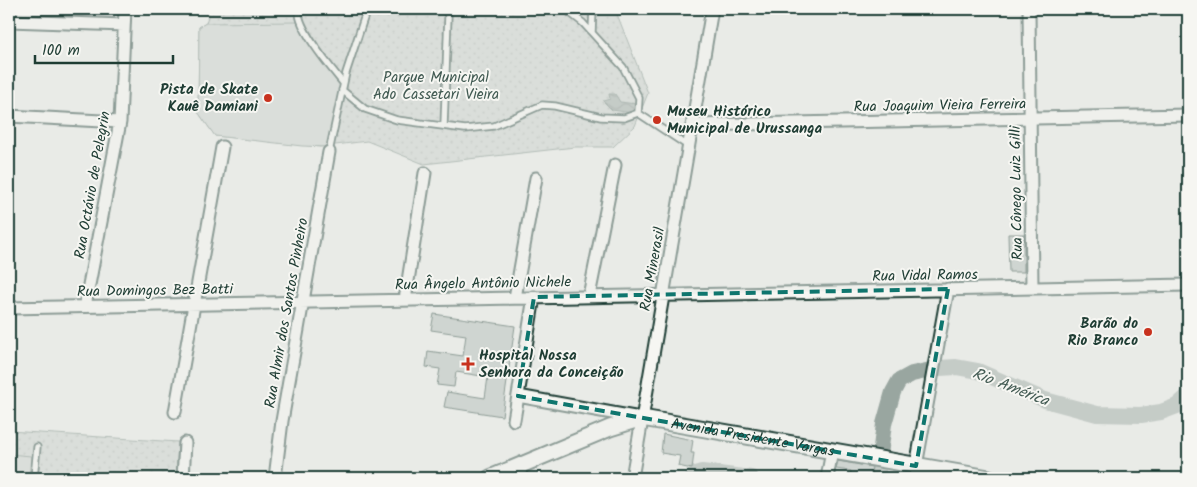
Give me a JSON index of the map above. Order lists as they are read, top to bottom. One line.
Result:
{"streets":{"street":["Rua Joaquim Vieira Ferreira","Rua Octávio de Pelegrin","Rua Cônego Luiz Gilli","Rua Minerasil","Rua Vidal Ramos","Rua Ângelo Antônio Nichele","Rua Domingos Bez Batti","Rua Almir dos Santos Pinheiro","Avenida Presidente Vargas"]},"crossings":[["Rua Joaquim Vieira Ferreira","Rua Cônego Luiz Gilli"],["Rua Joaquim Vieira Ferreira","Rua Minerasil"],["Rua Octávio de Pelegrin","Rua Domingos Bez Batti"],["Rua Cônego Luiz Gilli","Rua Vidal Ramos"],["Rua Minerasil","Rua Vidal Ramos"],["Rua Minerasil","Rua Ângelo Antônio Nichele"],["Rua Minerasil","Avenida Presidente Vargas"],["Rua Vidal Ramos","Rua Ângelo Antônio Nichele"],["Rua Ângelo Antônio Nichele","Rua Domingos Bez Batti"],["Rua Ângelo Antônio Nichele","Rua Almir dos Santos Pinheiro"],["Rua Domingos Bez Batti","Rua Almir dos Santos Pinheiro"]],"water":["Rio América"],"parks":["Parque Municipal Ado Cassetari Vieira"],"places":{"other":["Pista de Skate Kauê Damiani","Museu Histórico Municipal de Urussanga","Barão do Rio Branco"],"health":["Hospital Nossa Senhora da Conceição"]},"scale_bar":"100 m"}
